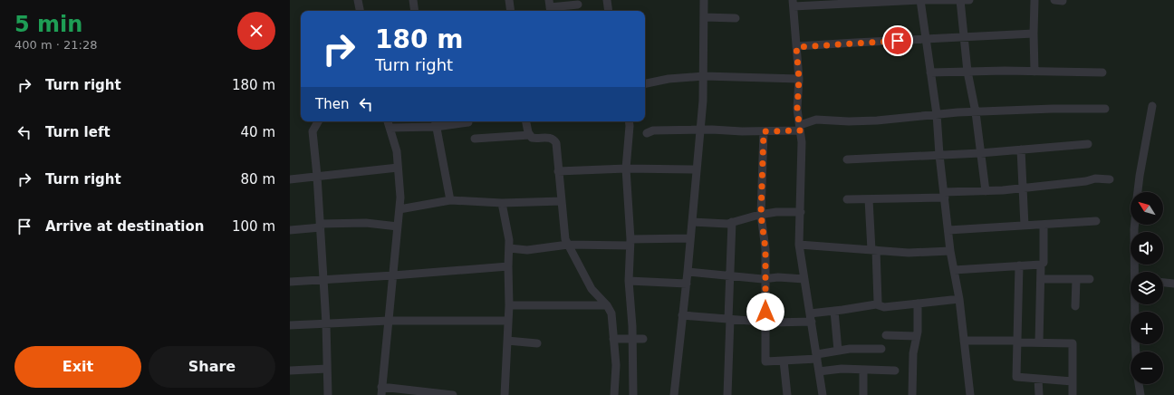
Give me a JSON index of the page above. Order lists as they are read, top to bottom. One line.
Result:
{"north":"top left","page":{"heading":["5 min","400 m · 21:28"],"turn":["180 m","Turn right"],"list":[{"name":"Turn right","value":"180 m"},{"name":"Turn left","value":"40 m"},{"name":"Turn right","value":"80 m"},{"name":"Arrive at destination","value":"100 m"}],"then":"Then","map_buttons":["+","−"],"buttons":["Exit","Share"]}}
